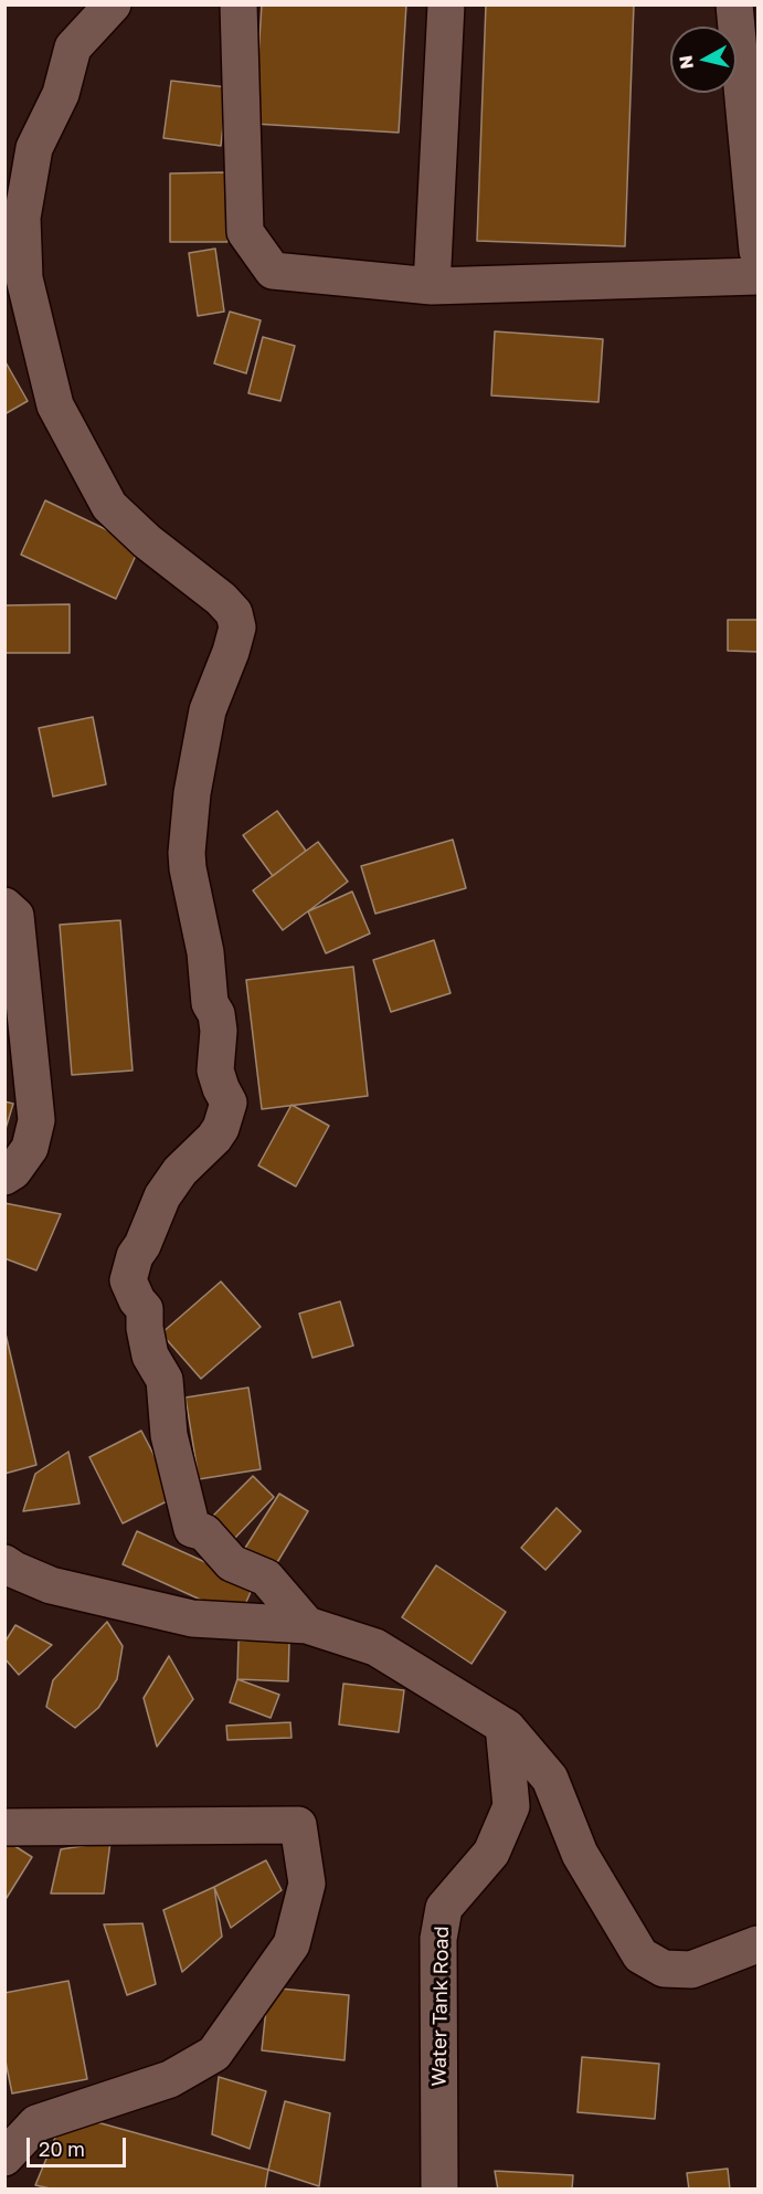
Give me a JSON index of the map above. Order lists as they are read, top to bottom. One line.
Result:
{"streets":{"street":["Water Tank Road"]},"scale_bar":"20 m","north":"left"}
